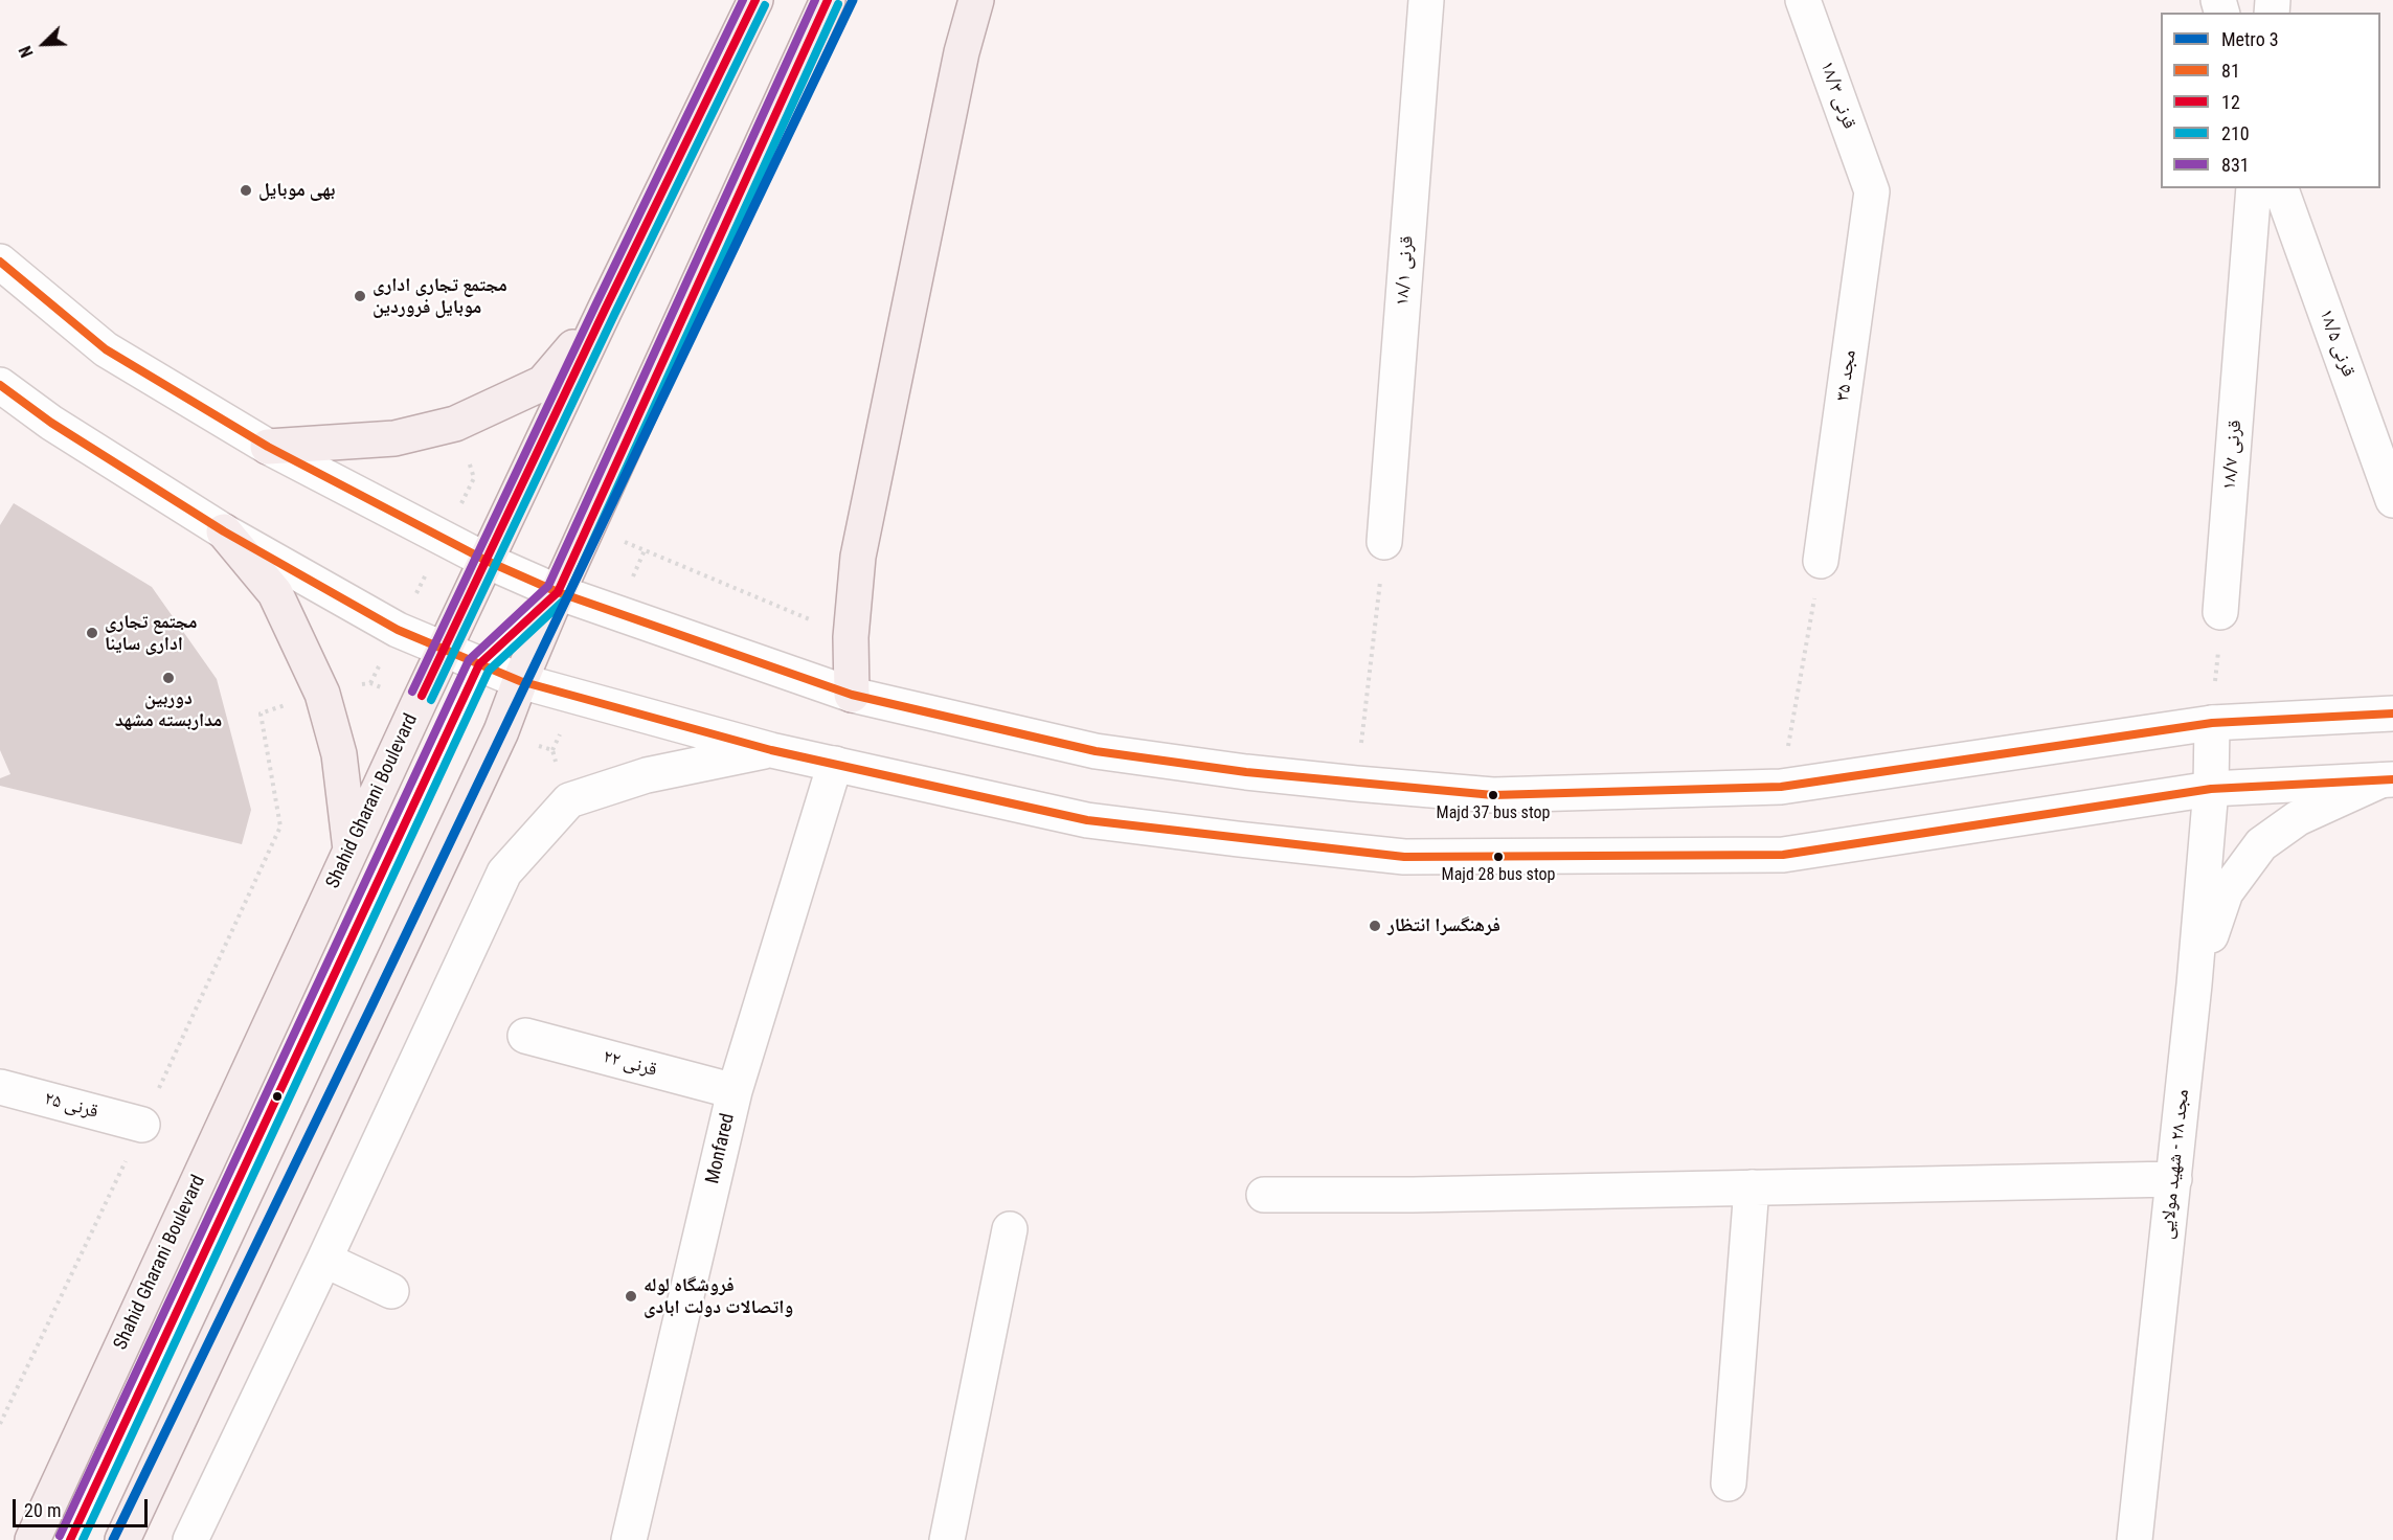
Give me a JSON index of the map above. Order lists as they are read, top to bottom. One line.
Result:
{"streets":{"main road":["قرنی ۱۸/۳","قرنی ۱۸/۱","قرنی ۱۸/۵","مجد ۳۵","قرنی ۱۸/۷","Shahid Gharani Boulevard","قرنی ۲۲","قرنی ۲۵","Monfared","مجد ۲۸ - شهید مولایی"]},"crossings":[["قرنی ۱۸/۳","مجد ۳۵"],["قرنی ۲۲","Monfared"]],"places":["بهی موبایل","مجتمع تجاری اداری موبایل فروردین","مجتمع تجاری اداری ساینا","دوربین مداربسته مشهد","Majd 37 bus stop","Majd 28 bus stop","فرهنگسرا انتظار","فروشگاه لوله واتصالات دولت ابادی"],"lines":["metro line 3","transit line 12","transit line 831","transit line 210","transit line 81"],"legend":["Metro 3","81","12","210","831"],"scale_bar":"20 m","north":"bottom left"}
